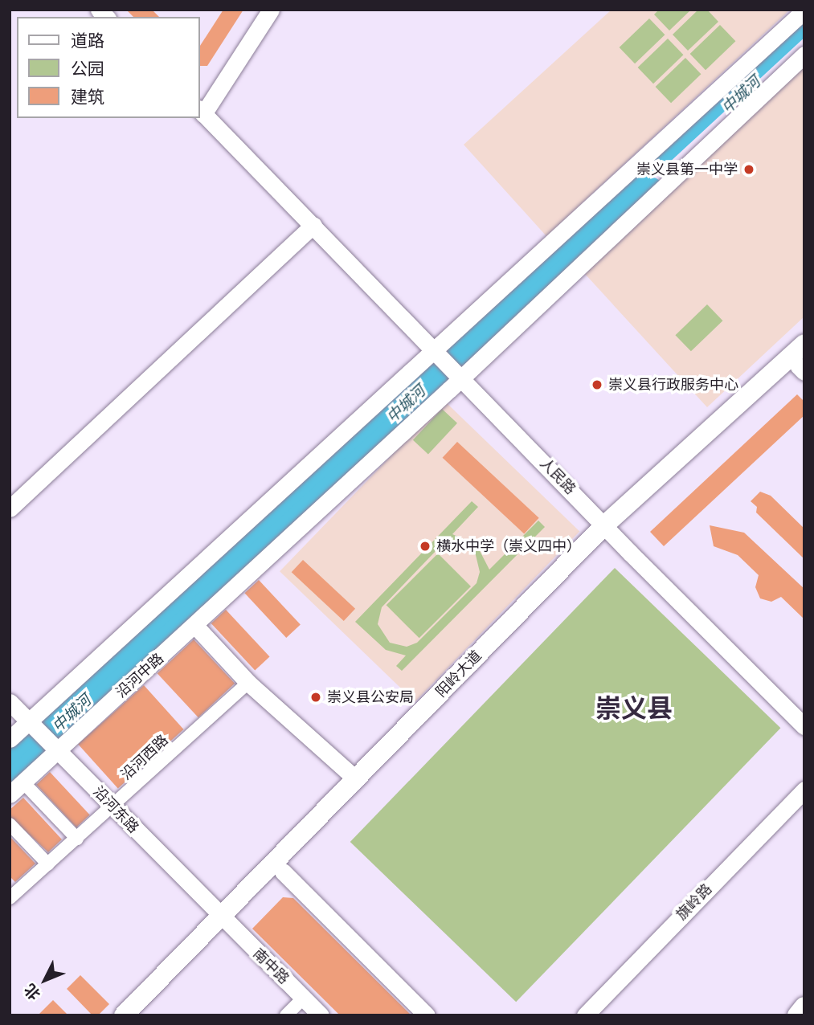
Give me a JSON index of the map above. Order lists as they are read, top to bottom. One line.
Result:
{"streets":{"main road":["阳岭大道"],"street":["人民路","沿河中路","沿河西路","沿河东路","旗岭路","南中路"]},"crossings":[["人民路","阳岭大道"],["人民路","沿河中路"],["阳岭大道","沿河东路"],["阳岭大道","南中路"],["沿河中路","沿河东路"],["沿河西路","沿河东路"],["沿河东路","南中路"]],"districts":["崇义县"],"water":["中城河"],"places":["崇义县第一中学","崇义县行政服务中心","横水中学（崇义四中）","崇义县公安局"],"legend":["道路","公园","建筑"],"north":"bottom left"}
